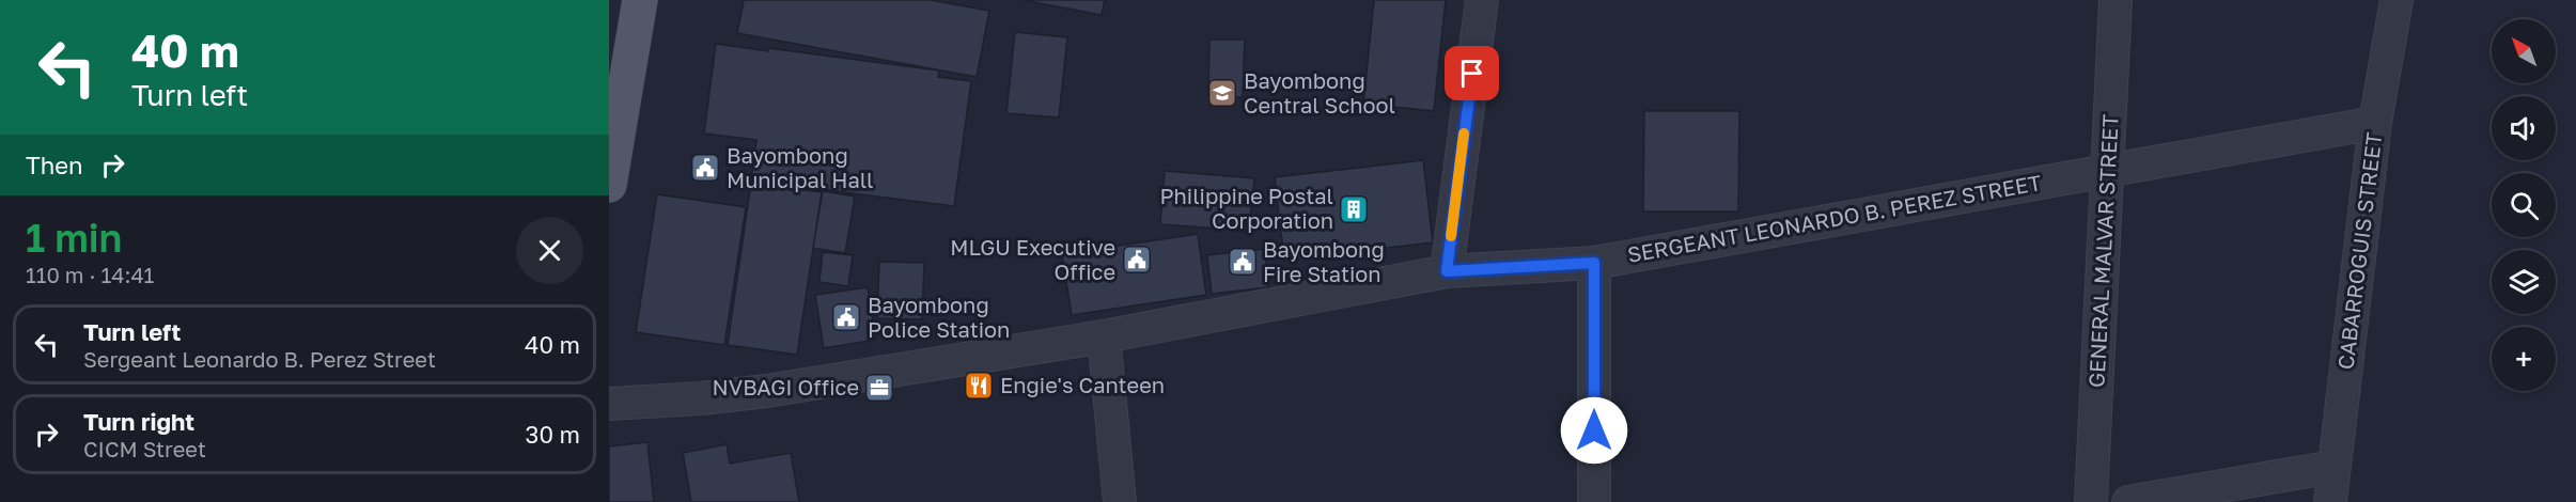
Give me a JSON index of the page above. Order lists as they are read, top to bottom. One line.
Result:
{"streets":{"street":["SERGEANT LEONARDO B. PEREZ STREET","GENERAL MALVAR STREET","CABARROGUIS STREET"]},"crossings":[["SERGEANT LEONARDO B. PEREZ STREET","GENERAL MALVAR STREET"],["SERGEANT LEONARDO B. PEREZ STREET","CABARROGUIS STREET"]],"places":{"school or university":["Bayombong Central School"],"public building":["Bayombong Municipal Hall","MLGU Executive Office","Bayombong Fire Station","Bayombong Police Station"],"building":["Philippine Postal Corporation"],"restaurant":["Engie's Canteen"],"office":["NVBAGI Office"]},"north":"top left","page":{"turn":["40 m","Turn left"],"map_buttons":"+","then":"Then","heading":["1 min","110 m · 14:41"],"list":[{"name":"Turn left","note":"Sergeant Leonardo B. Perez Street","value":"40 m"},{"name":"Turn right","note":"CICM Street","value":"30 m"}]}}
